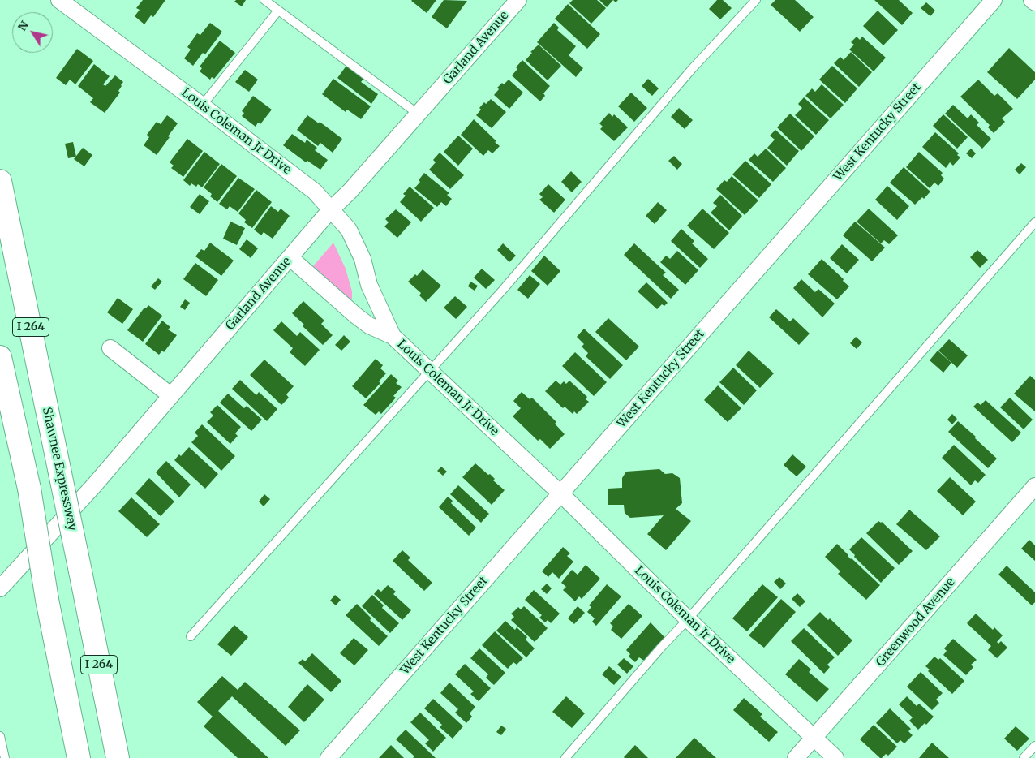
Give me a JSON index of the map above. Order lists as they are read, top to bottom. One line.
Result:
{"streets":{"highway":["I 264","Shawnee Expressway"],"street":["Garland Avenue","Louis Coleman Jr Drive","West Kentucky Street","Greenwood Avenue"]},"crossings":[["Garland Avenue","Louis Coleman Jr Drive"],["Louis Coleman Jr Drive","West Kentucky Street"],["Louis Coleman Jr Drive","Greenwood Avenue"]],"north":"top left"}
